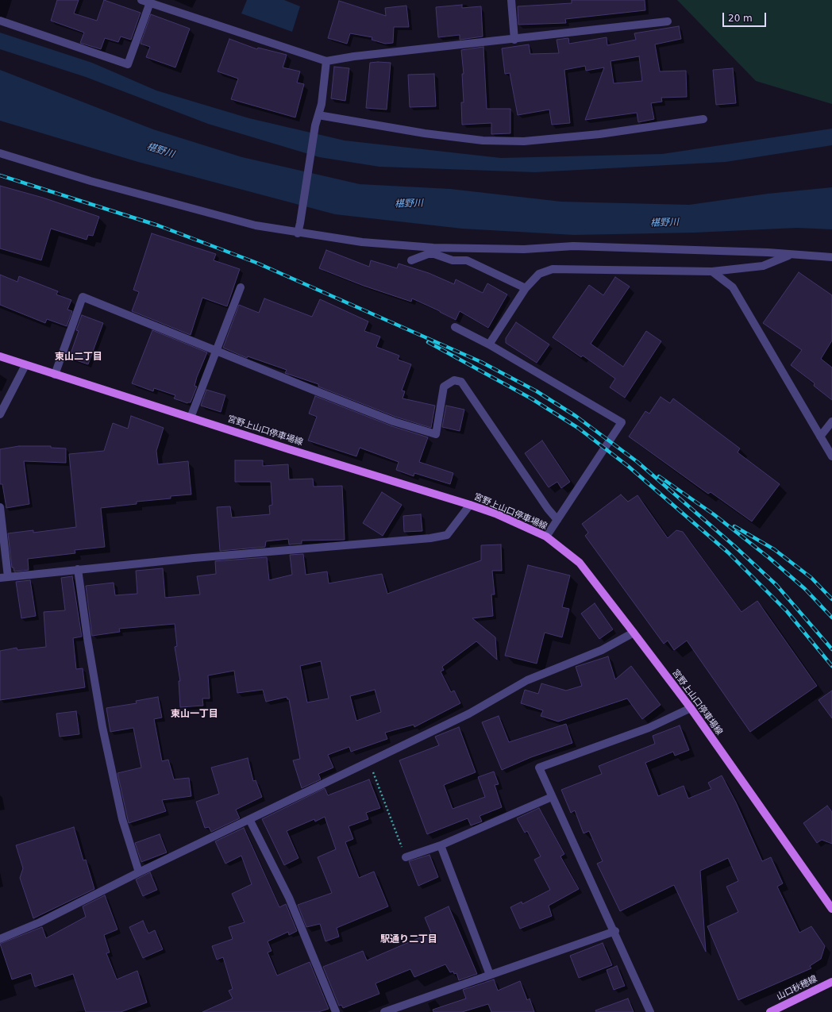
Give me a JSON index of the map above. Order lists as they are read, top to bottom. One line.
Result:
{"streets":{"main road":["宮野上山口停車場線","山口秋穂線"]},"districts":["東山二丁目","東山一丁目","駅通り二丁目"],"water":["椹野川"],"scale_bar":"20 m"}
